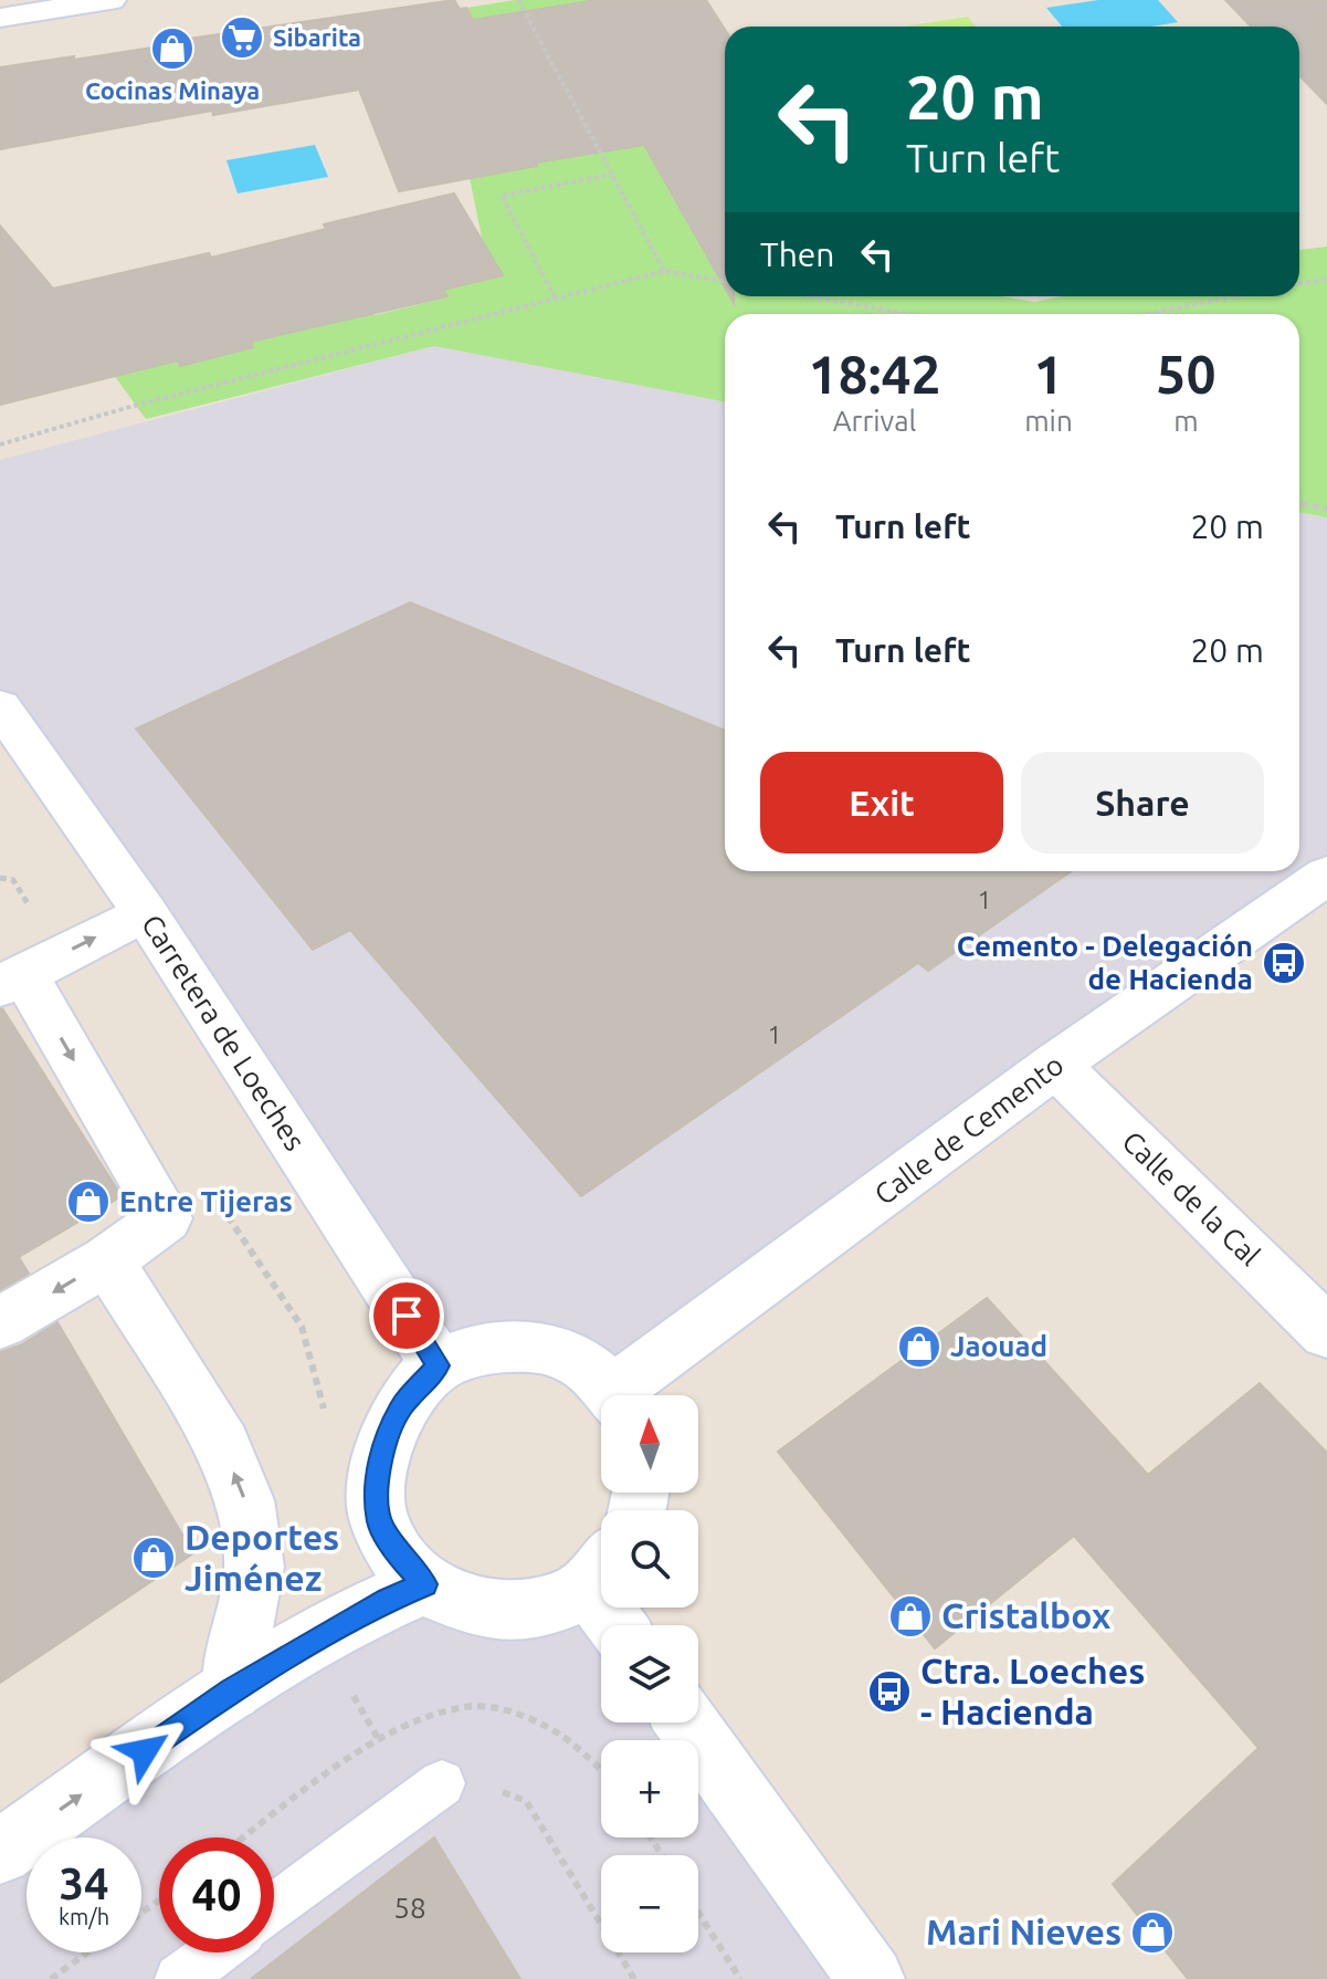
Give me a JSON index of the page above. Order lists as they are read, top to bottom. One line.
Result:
{"streets":{"street":["Carretera de Loeches","Calle de Cemento","Calle de la Cal"]},"crossings":[["Calle de Cemento","Calle de la Cal"]],"places":{"supermarket":["Sibarita"],"shop":["Cocinas Minaya","Entre Tijeras","Jaouad","Deportes Jiménez","Cristalbox","Mari Nieves"],"bus stop":["Cemento - Delegación de Hacienda","Ctra. Loeches - Hacienda"]},"house_numbers":["1","1","58"],"north":"top","page":{"turn":["20 m","Turn left"],"then":"Then","eta":["18:42","Arrival","1","min","50","m"],"list":[{"name":"Turn left","value":"20 m"},{"name":"Turn left","value":"20 m"}],"buttons":["Exit","Share"],"map_buttons":["+","−"],"speed":"34 km/h","limit":"40"}}
